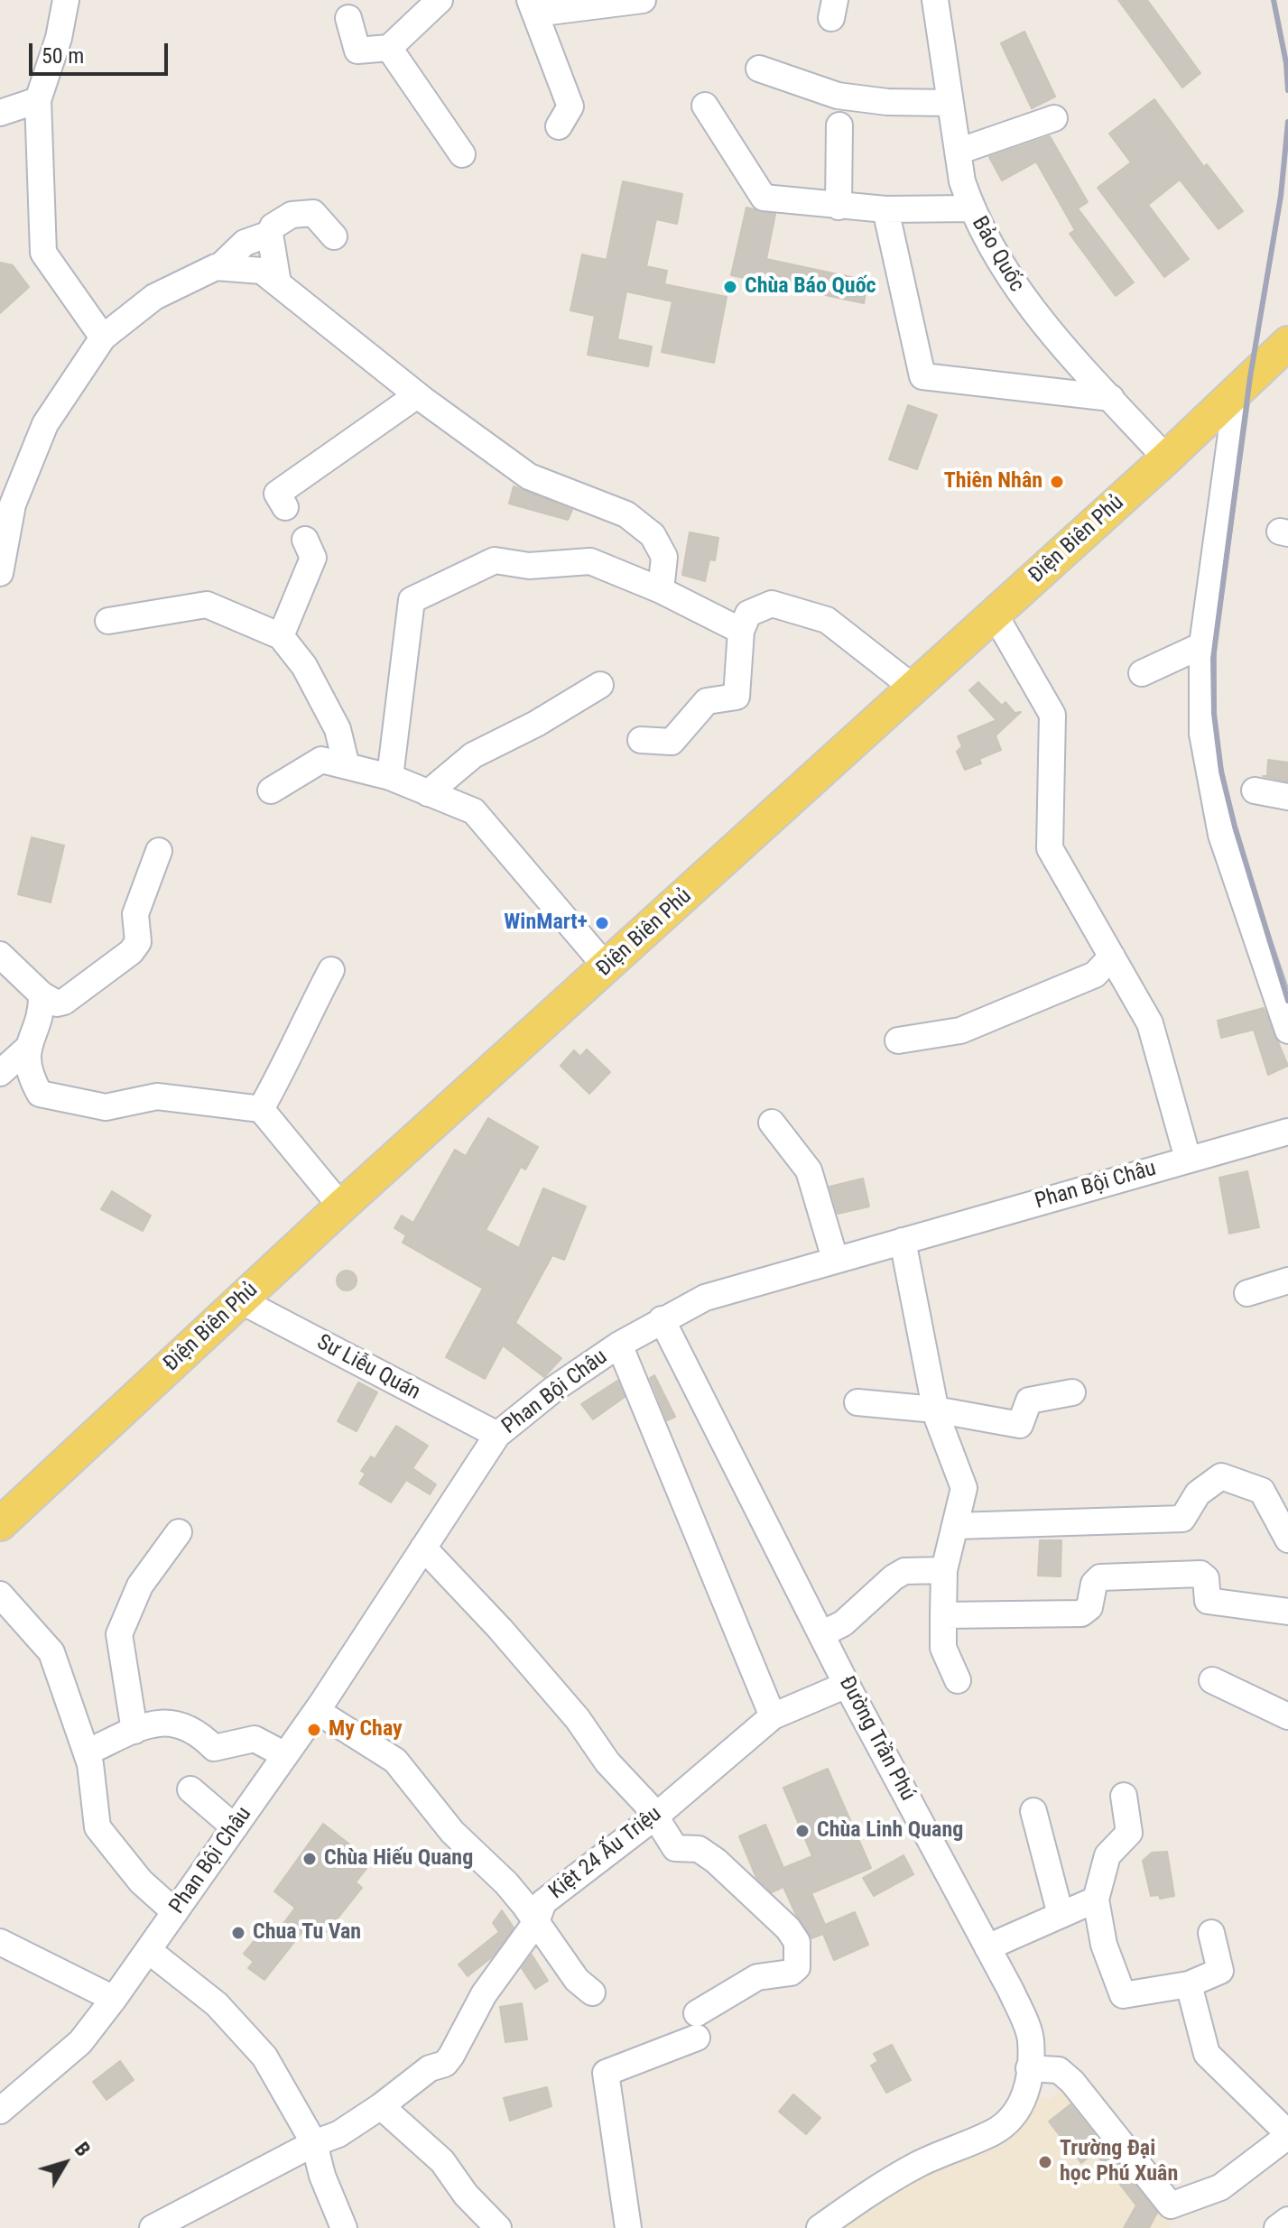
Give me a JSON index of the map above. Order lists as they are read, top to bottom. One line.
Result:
{"streets":{"main road":["Điện Biên Phủ"],"street":["Bảo Quốc","Phan Bội Châu","Sư Liễu Quán","Đường Trần Phú","Kiệt 24 Ấu Triệu"]},"crossings":[["Bảo Quốc","Điện Biên Phủ"],["Điện Biên Phủ","Sư Liễu Quán"],["Phan Bội Châu","Sư Liễu Quán"],["Phan Bội Châu","Đường Trần Phú"],["Đường Trần Phú","Kiệt 24 Ấu Triệu"]],"places":["Chùa Báo Quốc","Thiên Nhân","WinMart+","My Chay","Chùa Linh Quang","Chùa Hiếu Quang","Chua Tu Van","Trường Đại học Phú Xuân"],"scale_bar":"50 m","north":"top right"}
